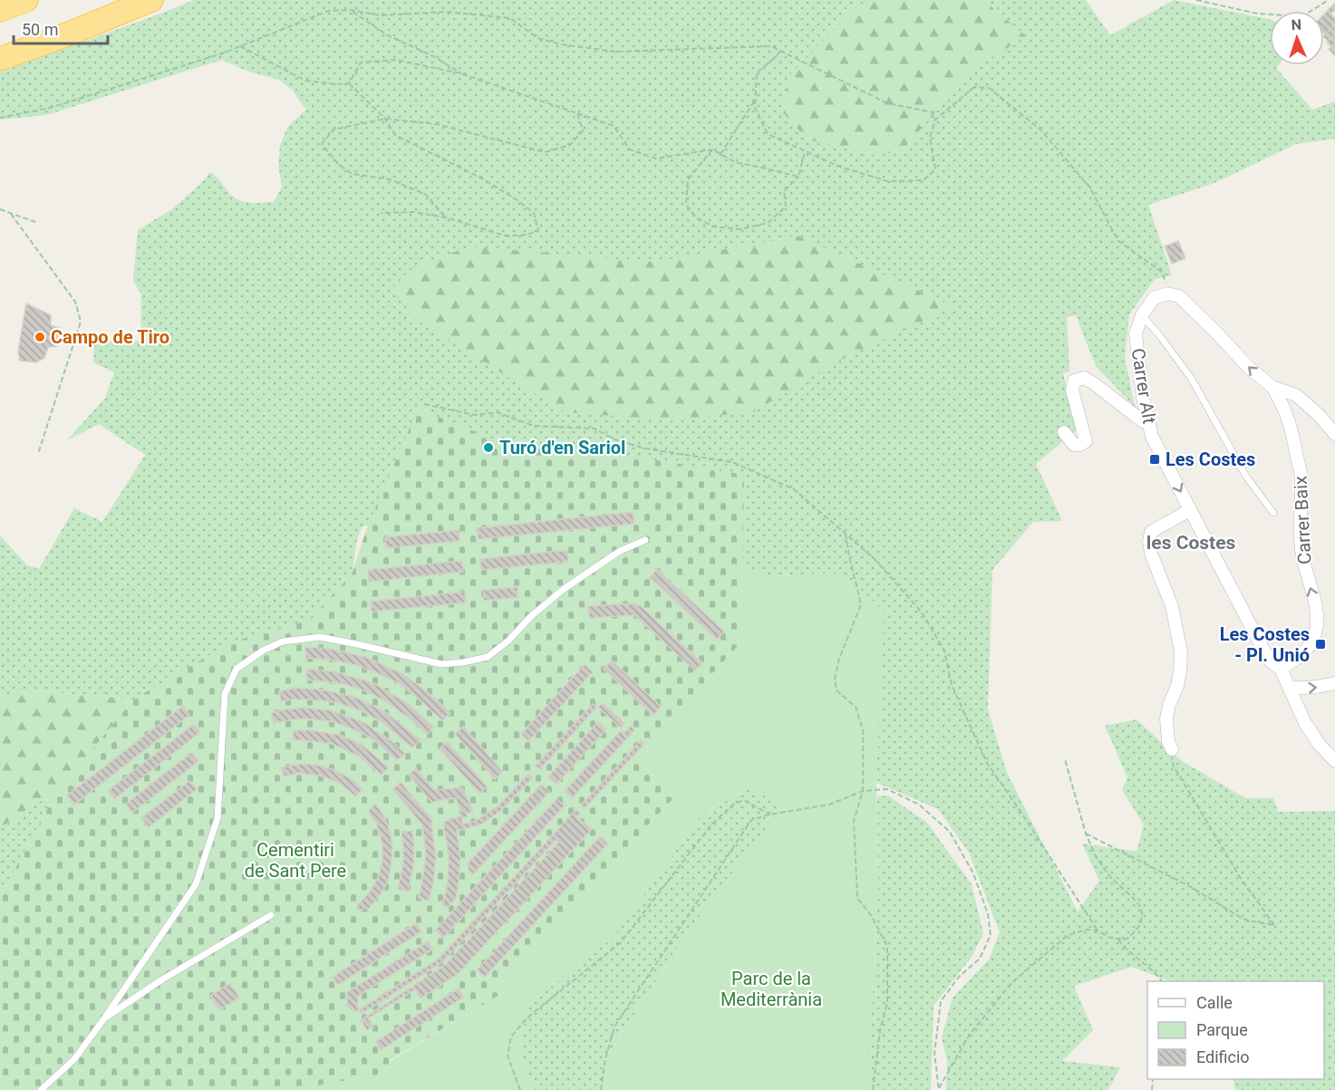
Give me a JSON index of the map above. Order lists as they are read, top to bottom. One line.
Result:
{"streets":{"street":["Carrer Alt","Carrer Baix"]},"crossings":[["Carrer Alt","Carrer Baix"]],"one_way":["Carrer Baix"],"districts":["les Costes"],"parks":["Cementiri de Sant Pere","Parc de la Mediterrània"],"places":{"other":["Campo de Tiro","Turó d'en Sariol"],"transit":["Les Costes","Les Costes - Pl. Unió"]},"legend":["Calle","Parque","Edificio"],"scale_bar":"50 m","north":"top"}
